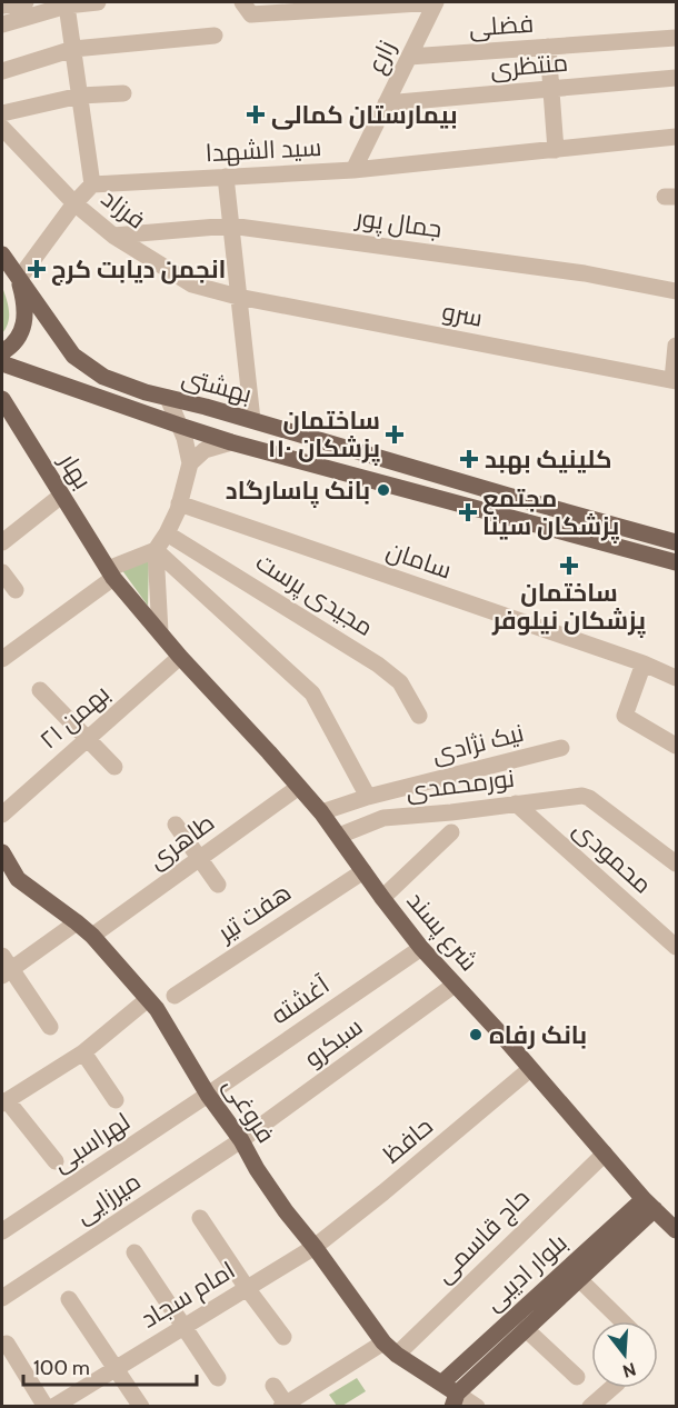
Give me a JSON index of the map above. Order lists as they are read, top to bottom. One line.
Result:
{"streets":{"main road":["بهشتى","بهار","شرع پسند","فروغی","بلوار ادیبی"],"street":["فضلی","زارع","منتظری","سید الشهدا","فرزاد","جمال پور","سرو","سامان","مجیدی پرست","۲۱ بهمن","نیک نژادی","نورمحمدی","طاهری","محمودی","هفت تیر","آغشته","سبکرو","حافظ","لهراسبی","میرزایی","حاج قاسمی","امام سجاد"]},"crossings":[["فضلی","زارع"],["زارع","منتظری"],["زارع","سید الشهدا"],["فرزاد","جمال پور"],["فرزاد","سرو"],["بهار","۲۱ بهمن"],["بهار","شرع پسند"],["۲۱ بهمن","شرع پسند"],["نیک نژادی","شرع پسند"],["نورمحمدی","محمودی"],["نورمحمدی","شرع پسند"],["طاهری","شرع پسند"],["طاهری","فروغی"],["هفت تیر","شرع پسند"],["شرع پسند","آغشته"],["شرع پسند","سبکرو"],["شرع پسند","حافظ"],["شرع پسند","حاج قاسمی"],["شرع پسند","بلوار ادیبی"],["آغشته","فروغی"],["آغشته","لهراسبی"],["سبکرو","فروغی"],["سبکرو","میرزایی"],["فروغی","حافظ"],["فروغی","لهراسبی"],["فروغی","میرزایی"],["فروغی","حاج قاسمی"],["فروغی","بلوار ادیبی"],["فروغی","امام سجاد"],["حافظ","امام سجاد"]],"places":{"health":["بیمارستان کمالی","انجمن دیابت کرج","ساختمان پزشکان ۱۱۰","کلینیک بهبد","مجتمع پزشکان سینا","ساختمان پزشکان نیلوفر"],"other":["بانک پاسارگاد","بانک رفاه"]},"scale_bar":"100 m","north":"bottom"}
